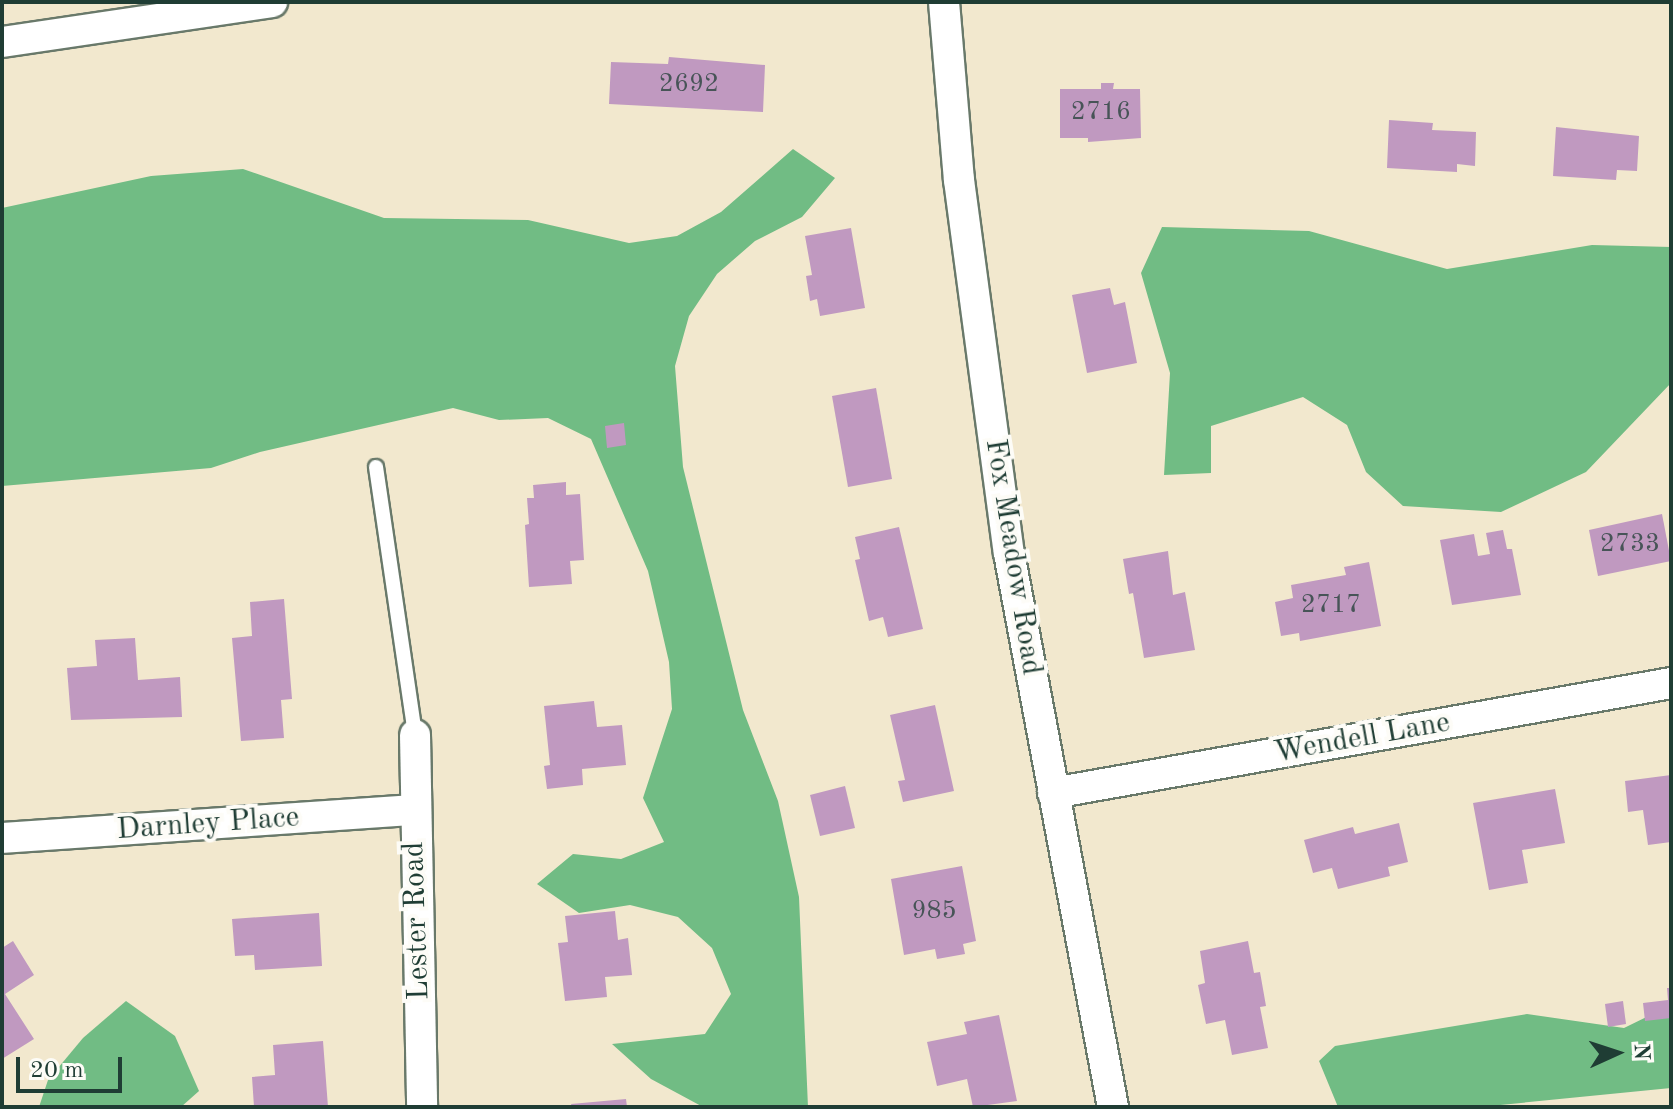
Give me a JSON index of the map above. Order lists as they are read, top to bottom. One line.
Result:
{"streets":{"street":["Fox Meadow Road","Wendell Lane","Darnley Place","Lester Road"]},"crossings":[["Fox Meadow Road","Wendell Lane"],["Darnley Place","Lester Road"]],"house_numbers":["2692","2716","2733","2717","985"],"scale_bar":"20 m","north":"right"}
